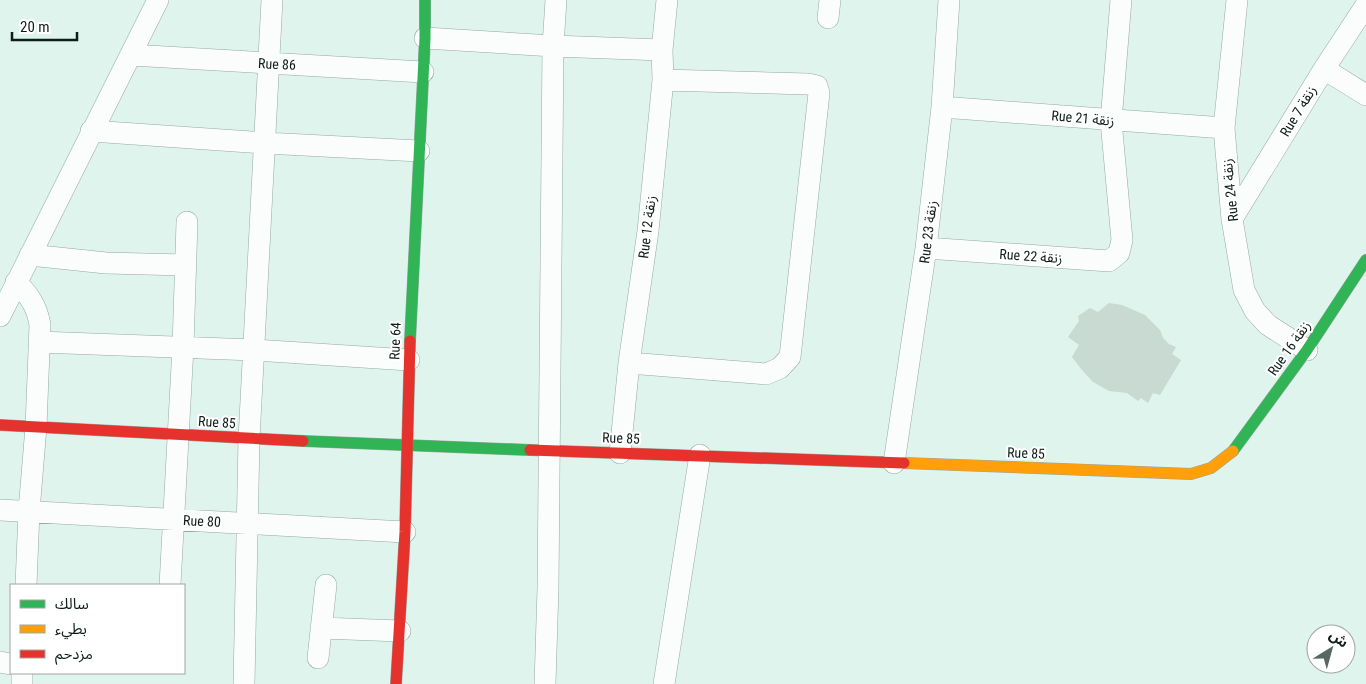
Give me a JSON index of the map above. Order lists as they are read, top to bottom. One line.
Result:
{"streets":{"street":["Rue 86","Rue 7 زنقة","Rue 21 زنقة","Rue 24 زنقة","Rue 12 زنقة","Rue 23 زنقة","Rue 22 زنقة","Rue 64","Rue 16 زنقة","Rue 85","Rue 80"]},"crossings":[["Rue 86","Rue 64"],["Rue 7 زنقة","Rue 24 زنقة"],["Rue 21 زنقة","Rue 24 زنقة"],["Rue 21 زنقة","Rue 23 زنقة"],["Rue 21 زنقة","Rue 22 زنقة"],["Rue 24 زنقة","Rue 16 زنقة"],["Rue 12 زنقة","Rue 85"],["Rue 23 زنقة","Rue 22 زنقة"],["Rue 23 زنقة","Rue 85"],["Rue 64","Rue 85"],["Rue 64","Rue 80"],["Rue 16 زنقة","Rue 85"]],"legend":["سالك","بطيء","مزدحم"],"scale_bar":"20 m","north":"top right"}
